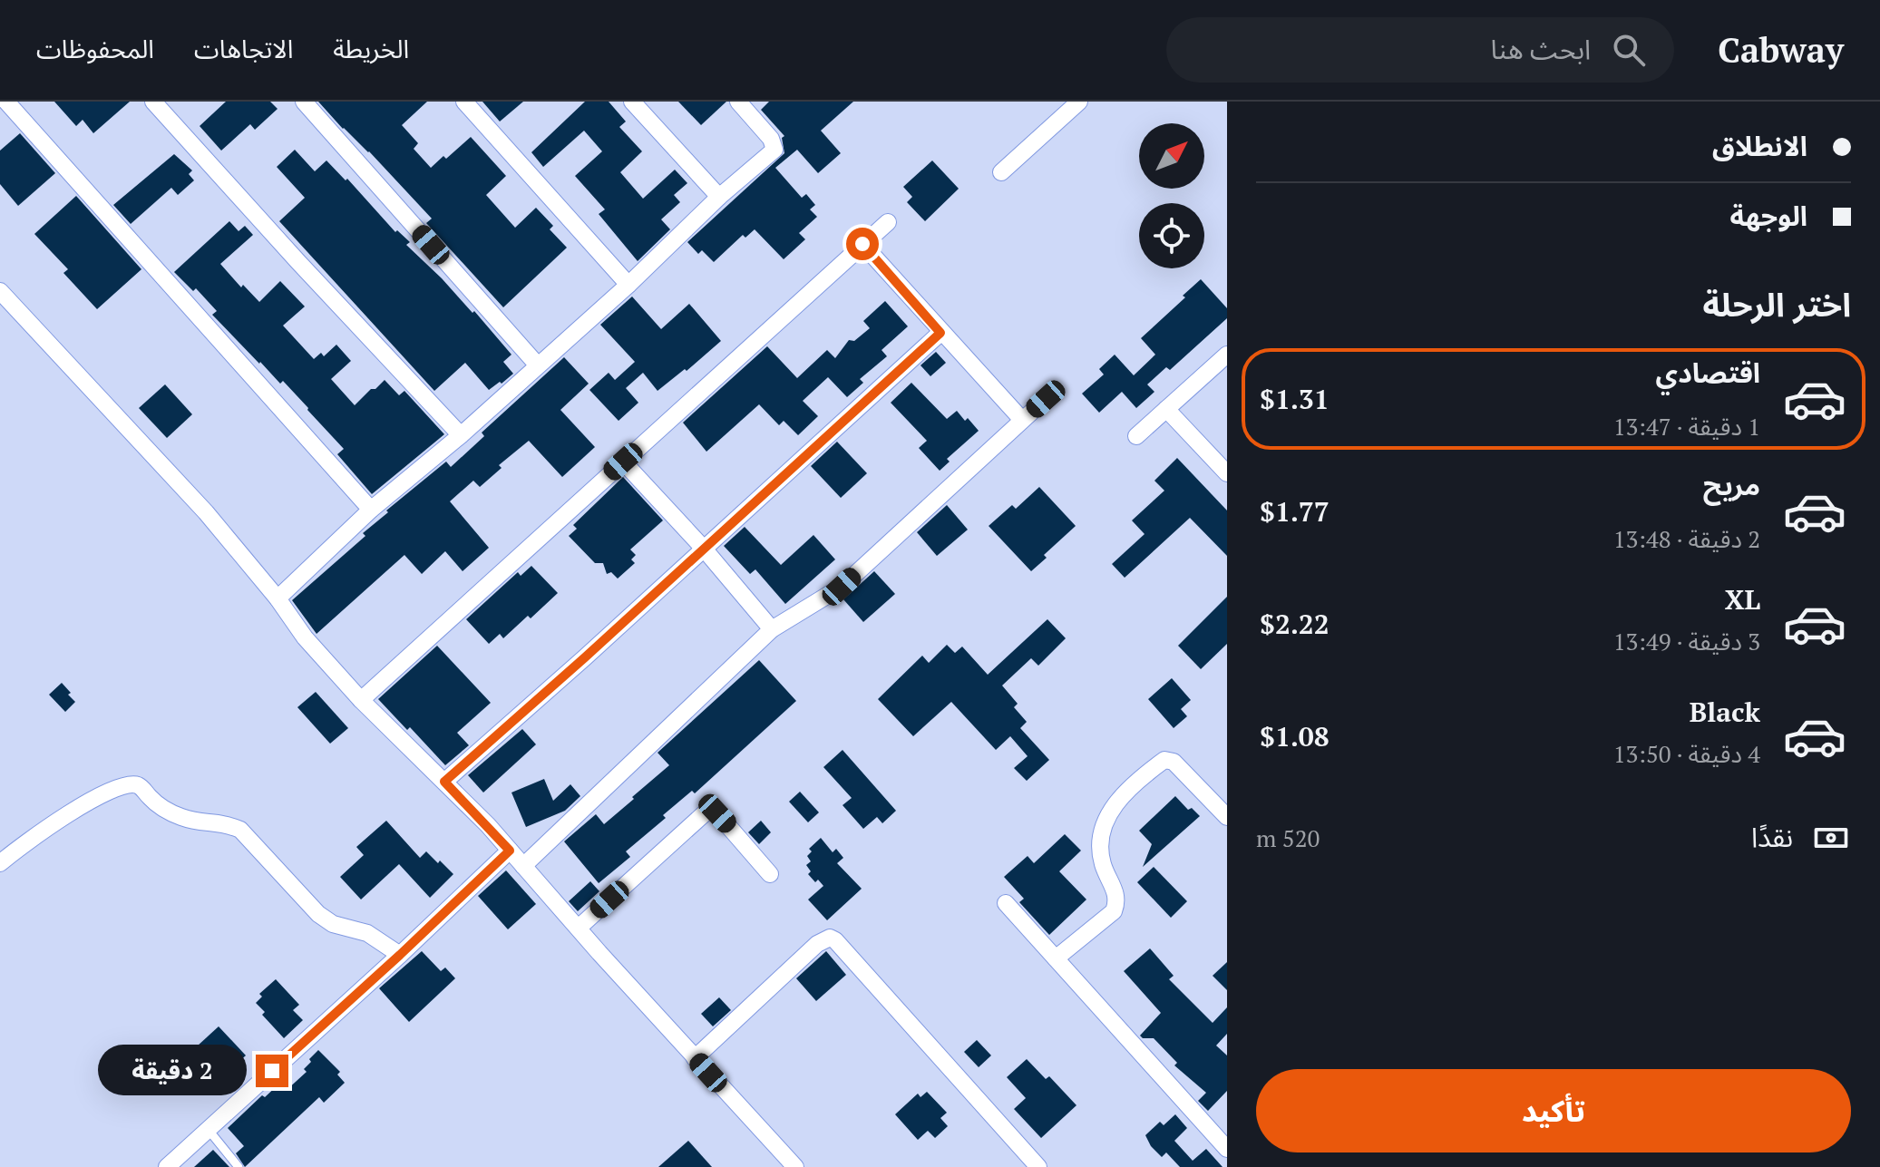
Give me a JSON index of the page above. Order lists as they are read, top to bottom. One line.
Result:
{"north":"top right","page":{"header":"Cabway","search":"ابحث هنا","nav":["الخريطة","الاتجاهات","المحفوظات"],"banner":["الانطلاق","الوجهة"],"heading":"اختر الرحلة","list":[{"name":"اقتصادي","note":"1 دقيقة · 13:47","value":"$1.31"},{"name":"مريح","note":"2 دقيقة · 13:48","value":"$1.77"},{"name":"XL","note":"3 دقيقة · 13:49","value":"$2.22"},{"name":"Black","note":"4 دقيقة · 13:50","value":"$1.08"}],"pay":["نقدًا","520 m"],"bubble":"2 دقيقة","buttons":"تأكيد"}}
